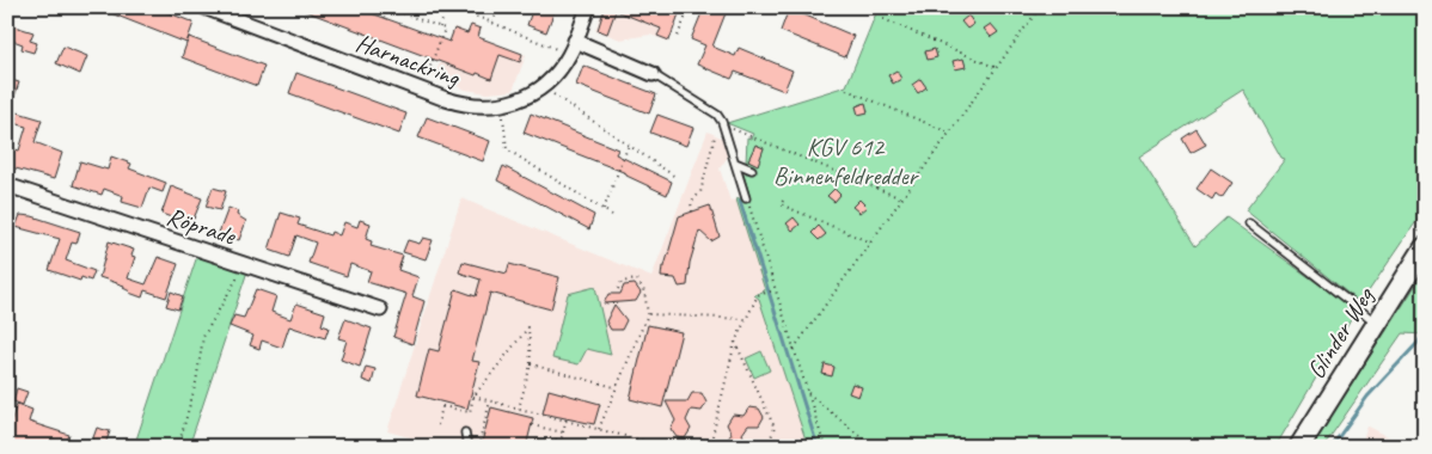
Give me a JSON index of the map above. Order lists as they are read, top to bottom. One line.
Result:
{"streets":{"main road":["Glinder Weg"],"street":["Harnackring","Röprade"]},"parks":["KGV 612 Binnenfeldredder"]}
